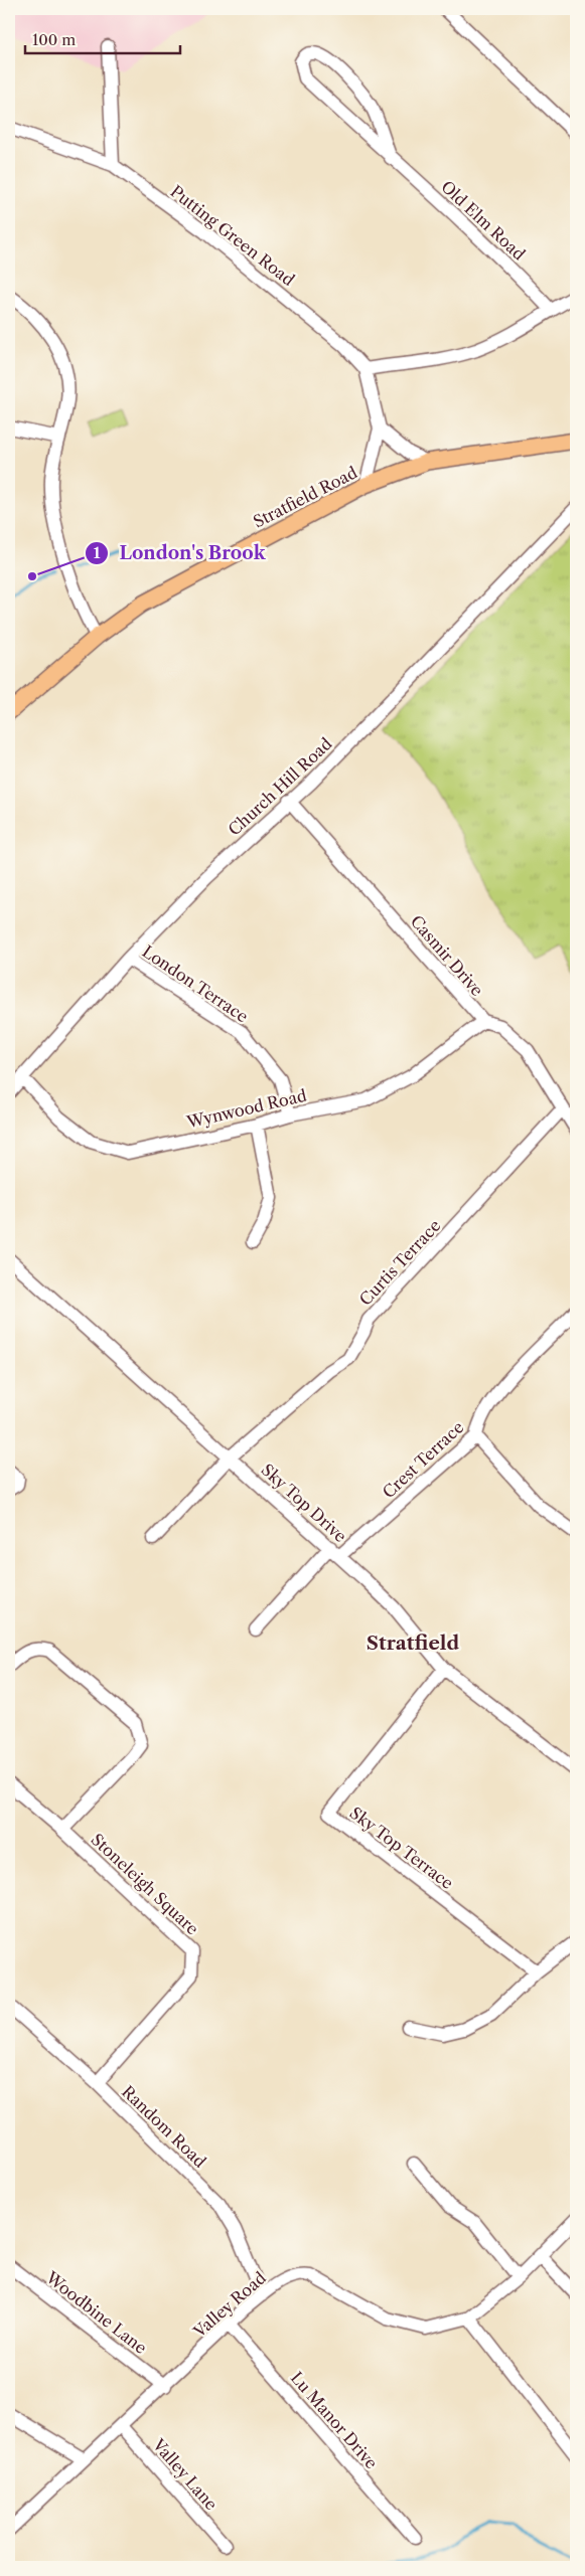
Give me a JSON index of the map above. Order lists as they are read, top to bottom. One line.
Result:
{"streets":{"main road":["Stratfield Road"],"street":["Old Elm Road","Putting Green Road","Church Hill Road","Casmir Drive","London Terrace","Wynwood Road","Curtis Terrace","Crest Terrace","Sky Top Drive","Sky Top Terrace","Stoneleigh Square","Random Road","Valley Road","Woodbine Lane","Lu Manor Drive","Valley Lane"]},"crossings":[["Putting Green Road","Stratfield Road"],["Church Hill Road","Casmir Drive"],["Church Hill Road","London Terrace"],["Church Hill Road","Wynwood Road"],["Casmir Drive","Wynwood Road"],["Casmir Drive","Curtis Terrace"],["London Terrace","Wynwood Road"],["Curtis Terrace","Sky Top Drive"],["Crest Terrace","Sky Top Drive"],["Sky Top Drive","Sky Top Terrace"],["Stoneleigh Square","Random Road"],["Random Road","Valley Road"],["Valley Road","Woodbine Lane"],["Valley Road","Lu Manor Drive"],["Valley Road","Valley Lane"]],"districts":["Stratfield"],"places":["London's Brook"],"scale_bar":"100 m"}
